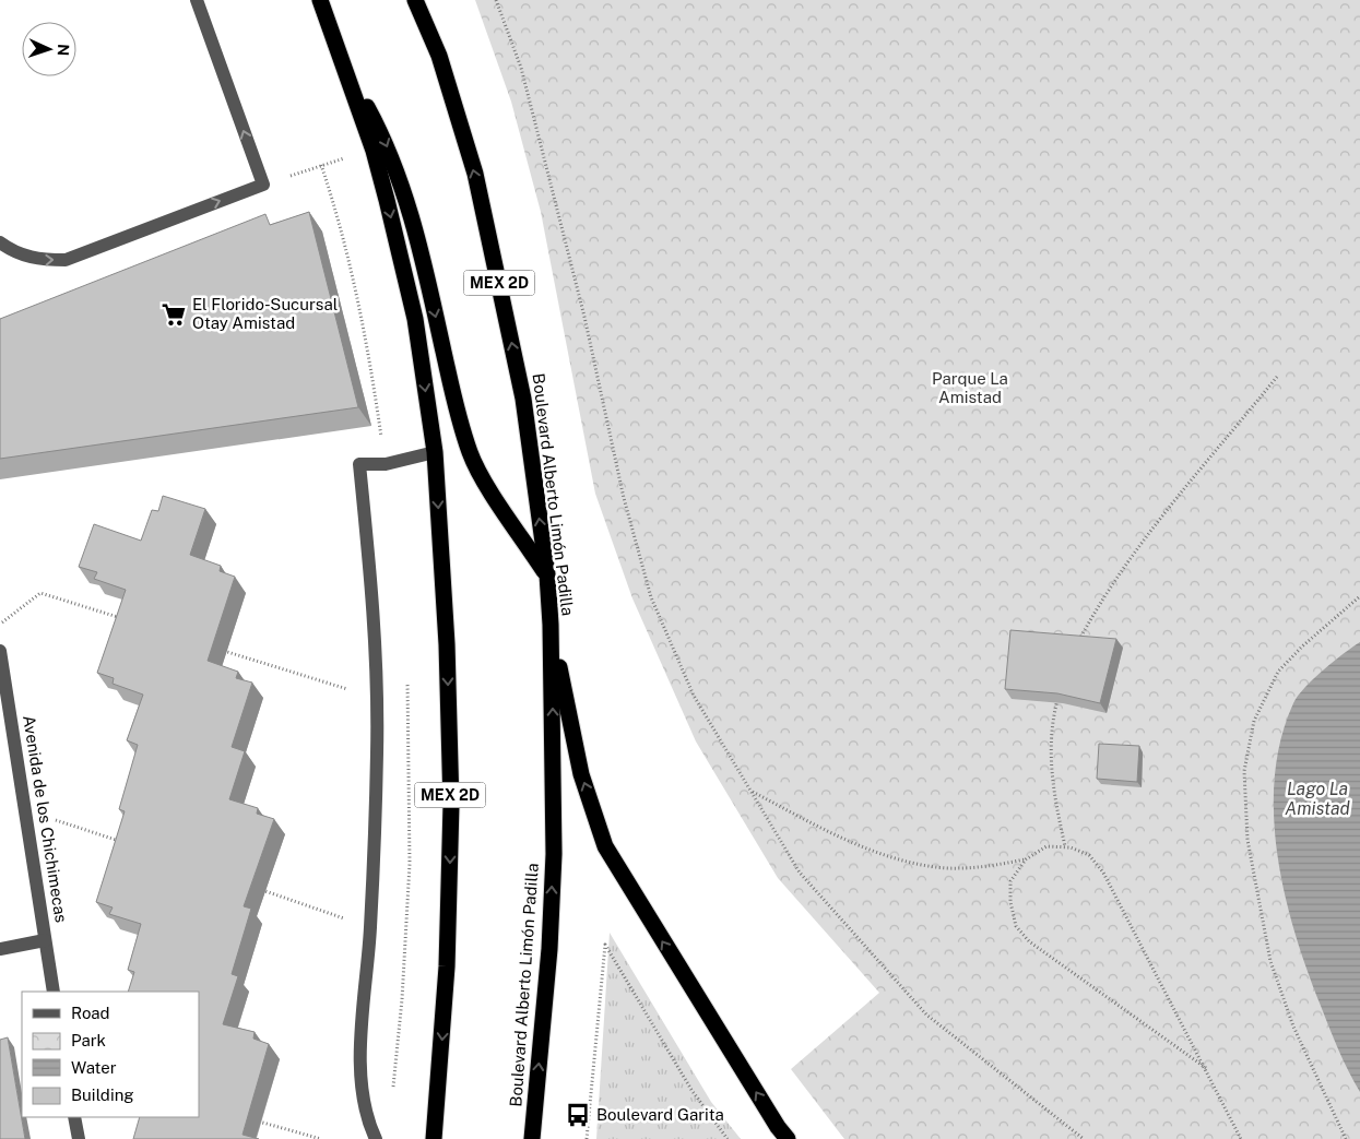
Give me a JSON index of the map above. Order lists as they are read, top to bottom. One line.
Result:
{"streets":{"highway":["MEX 2D","Boulevard Alberto Limón Padilla"],"street":["Avenida de los Chichimecas"]},"water":["Lago La Amistad"],"parks":["Parque La Amistad"],"places":{"supermarket":["El Florido-Sucursal Otay Amistad"],"bus stop":["Boulevard Garita"]},"legend":["Road","Park","Water","Building"],"north":"right"}
